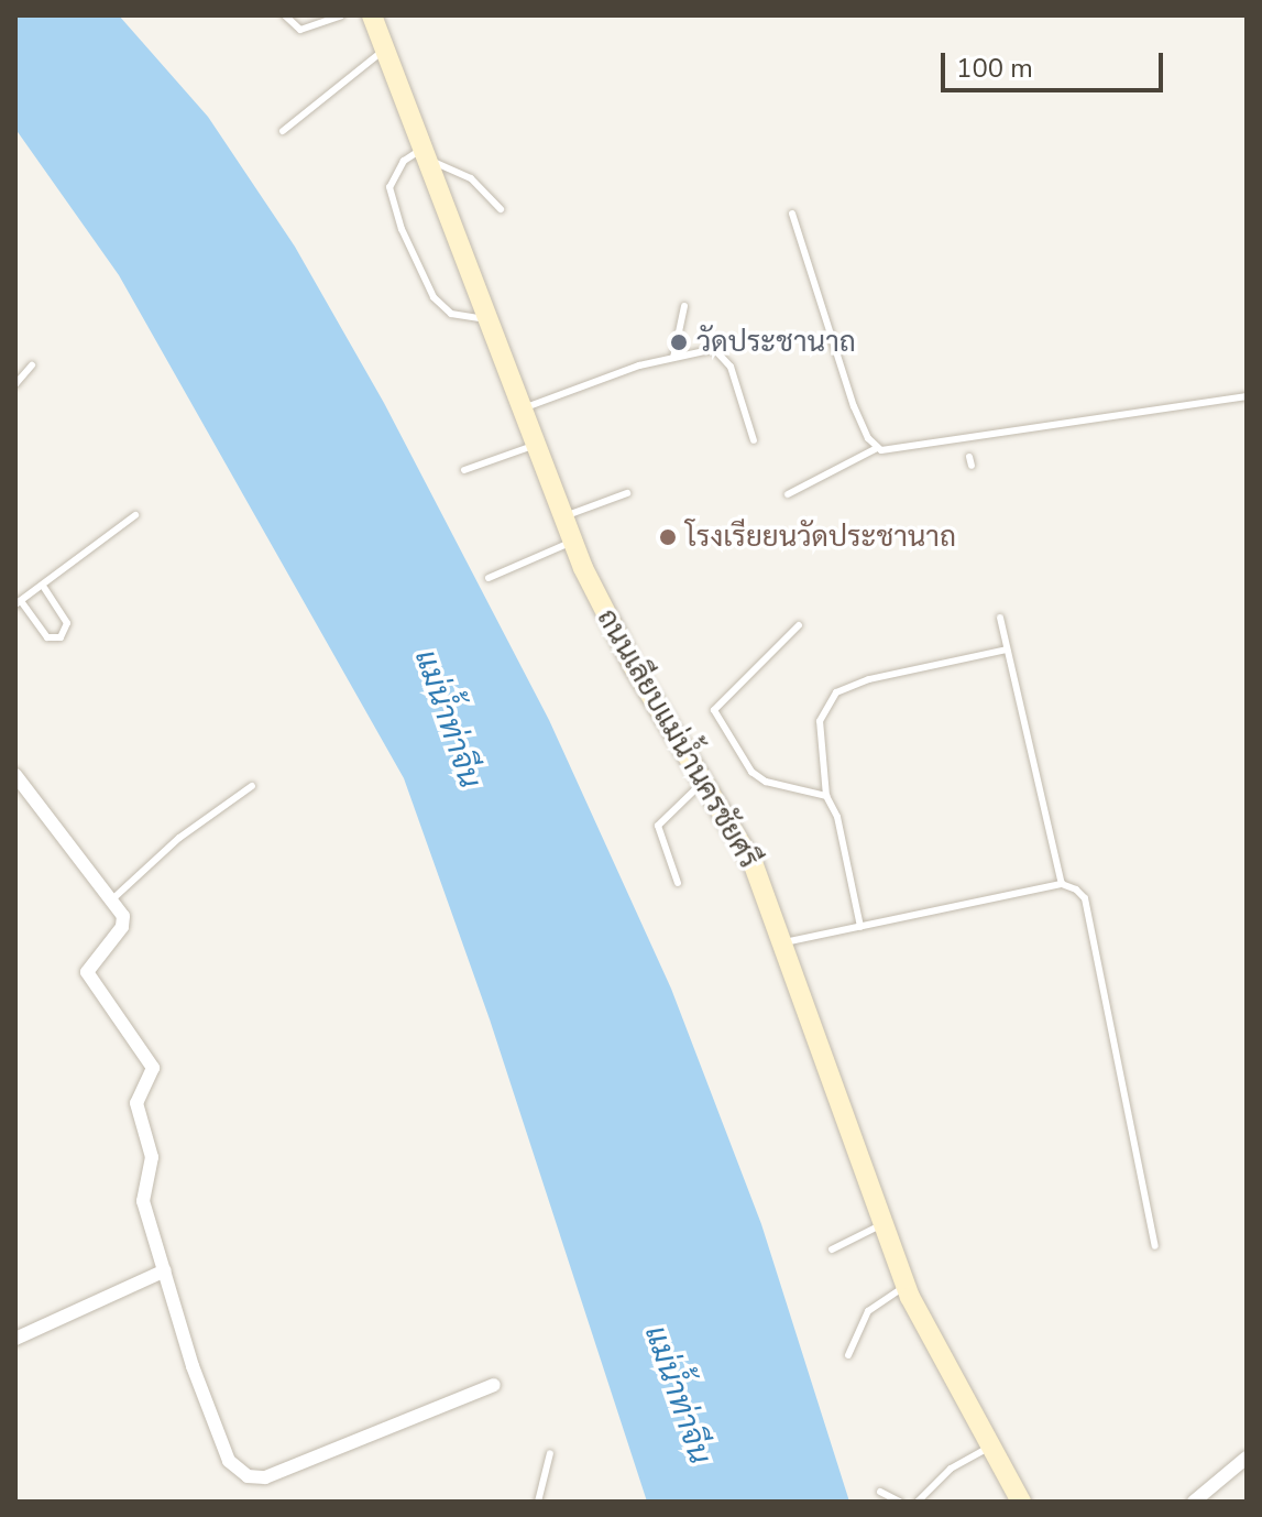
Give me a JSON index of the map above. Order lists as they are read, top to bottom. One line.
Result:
{"streets":{"main road":["ถนนเลียบแม่น้ำนครชัยศรี"]},"water":["แม่น้ำท่าจีน"],"places":["วัดประชานาถ","โรงเรียยนวัดประชานาถ"],"scale_bar":"100 m"}
